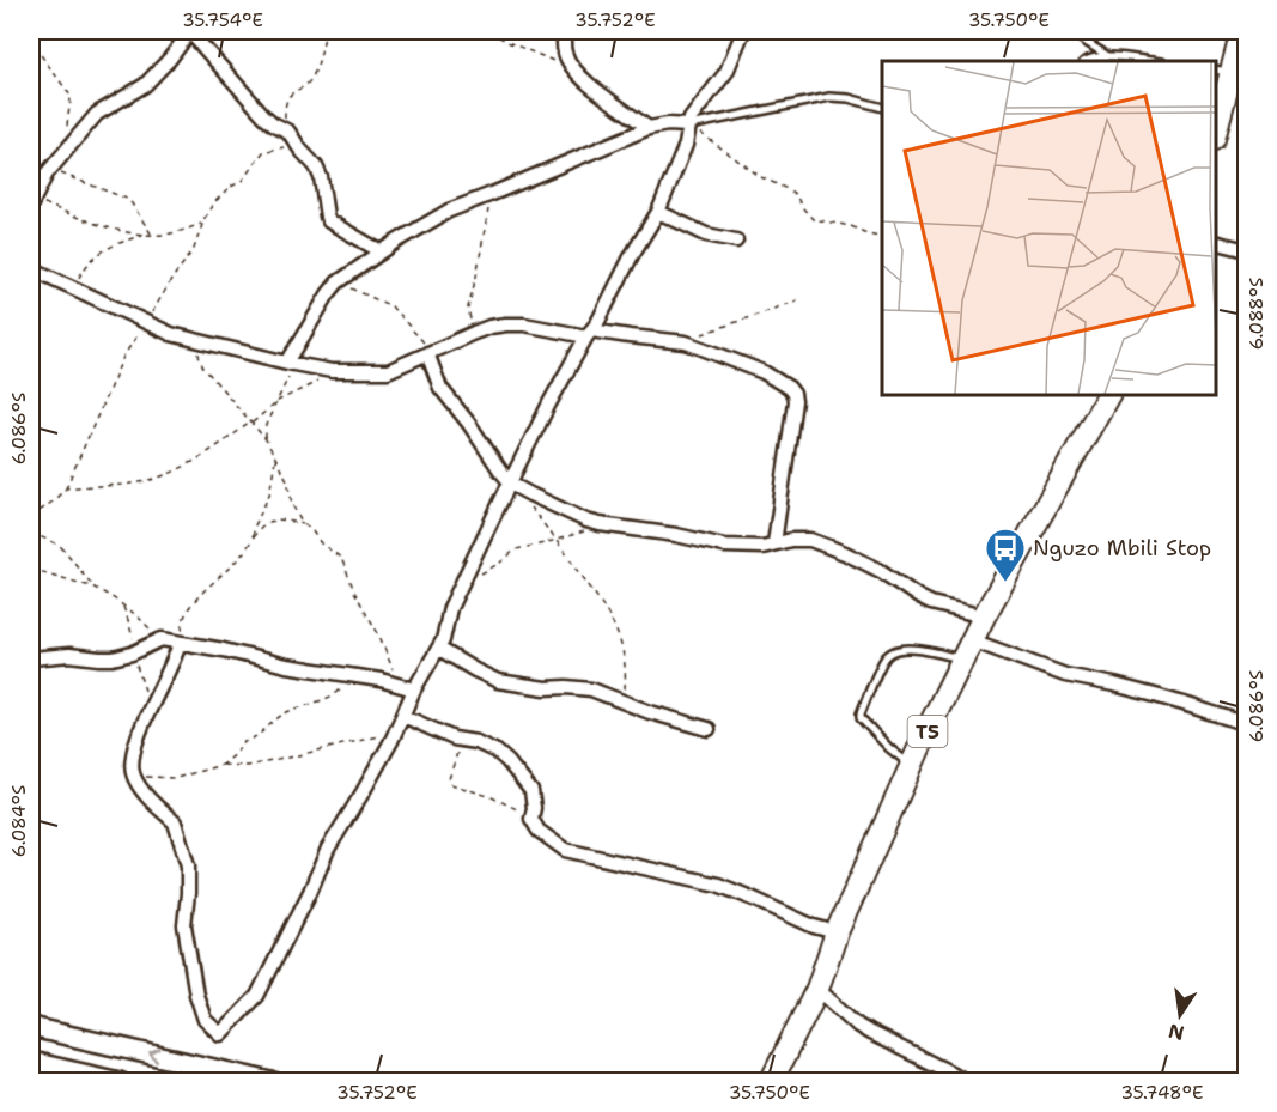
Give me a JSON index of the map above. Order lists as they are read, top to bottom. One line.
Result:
{"streets":{"highway":["T5"]},"places":{"bus stop":["Nguzo Mbili Stop"]},"north":"bottom","coordinates":["35.754°E","35.752°E","35.750°E","6.088°S","6.086°S","6.084°S","35.748°E"]}
